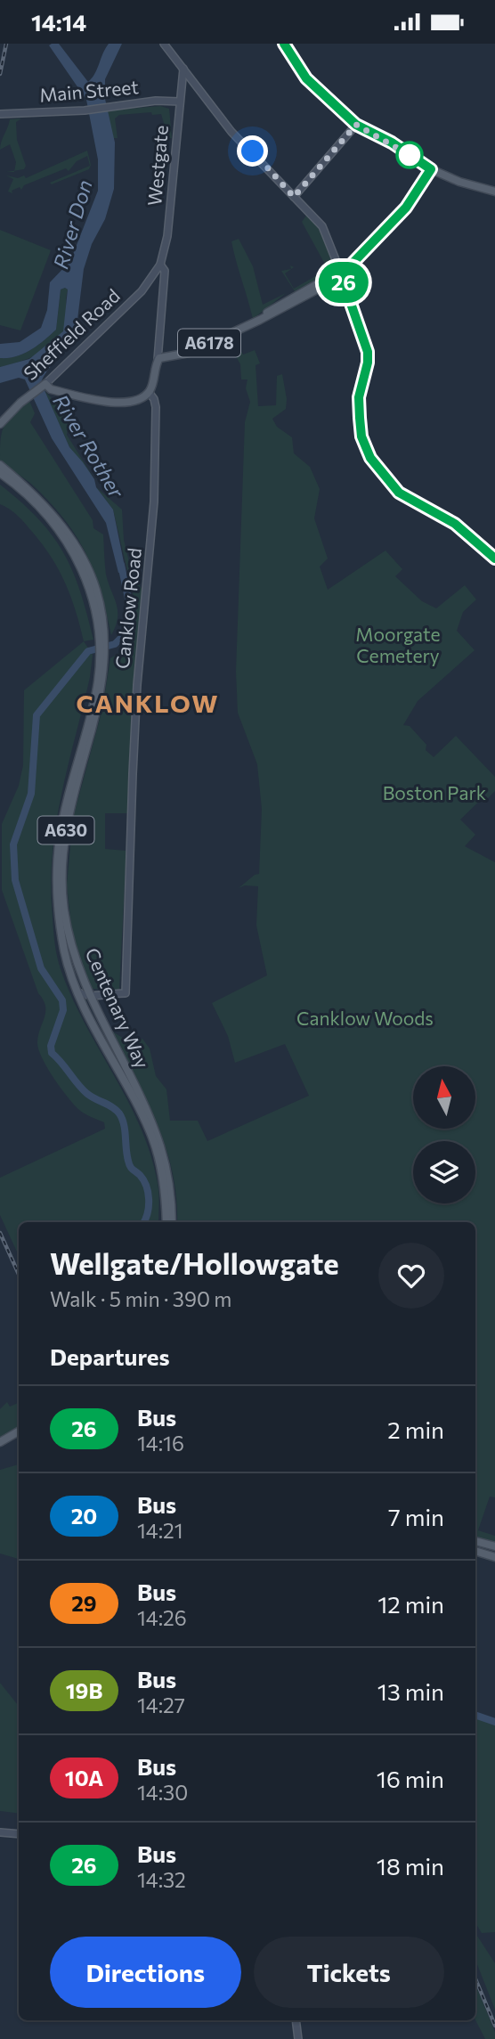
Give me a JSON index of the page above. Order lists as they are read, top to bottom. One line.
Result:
{"streets":{"main road":["Sheffield Road","A6178","Canklow Road","A630","Centenary Way"],"street":["Main Street","Westgate"]},"crossings":[["Main Street","Westgate"],["Westgate","Sheffield Road"],["A6178","Canklow Road"],["Canklow Road","Centenary Way"],["A630","Centenary Way"]],"districts":["CANKLOW"],"water":["River Don","River Rother"],"parks":["Moorgate Cemetery","Boston Park","Canklow Woods"],"lines":["bus line 26"],"north":"top","page":{"status":"14:14","on_map":"26","heading":[["Wellgate/Hollowgate","Walk · 5 min · 390 m"],"Departures"],"list":[{"mark":"26","name":"Bus","note":"14:16","value":"2 min"},{"mark":"20","name":"Bus","note":"14:21","value":"7 min"},{"mark":"29","name":"Bus","note":"14:26","value":"12 min"},{"mark":"19B","name":"Bus","note":"14:27","value":"13 min"},{"mark":"10A","name":"Bus","note":"14:30","value":"16 min"},{"mark":"26","name":"Bus","note":"14:32","value":"18 min"}],"buttons":["Directions","Tickets"]}}
